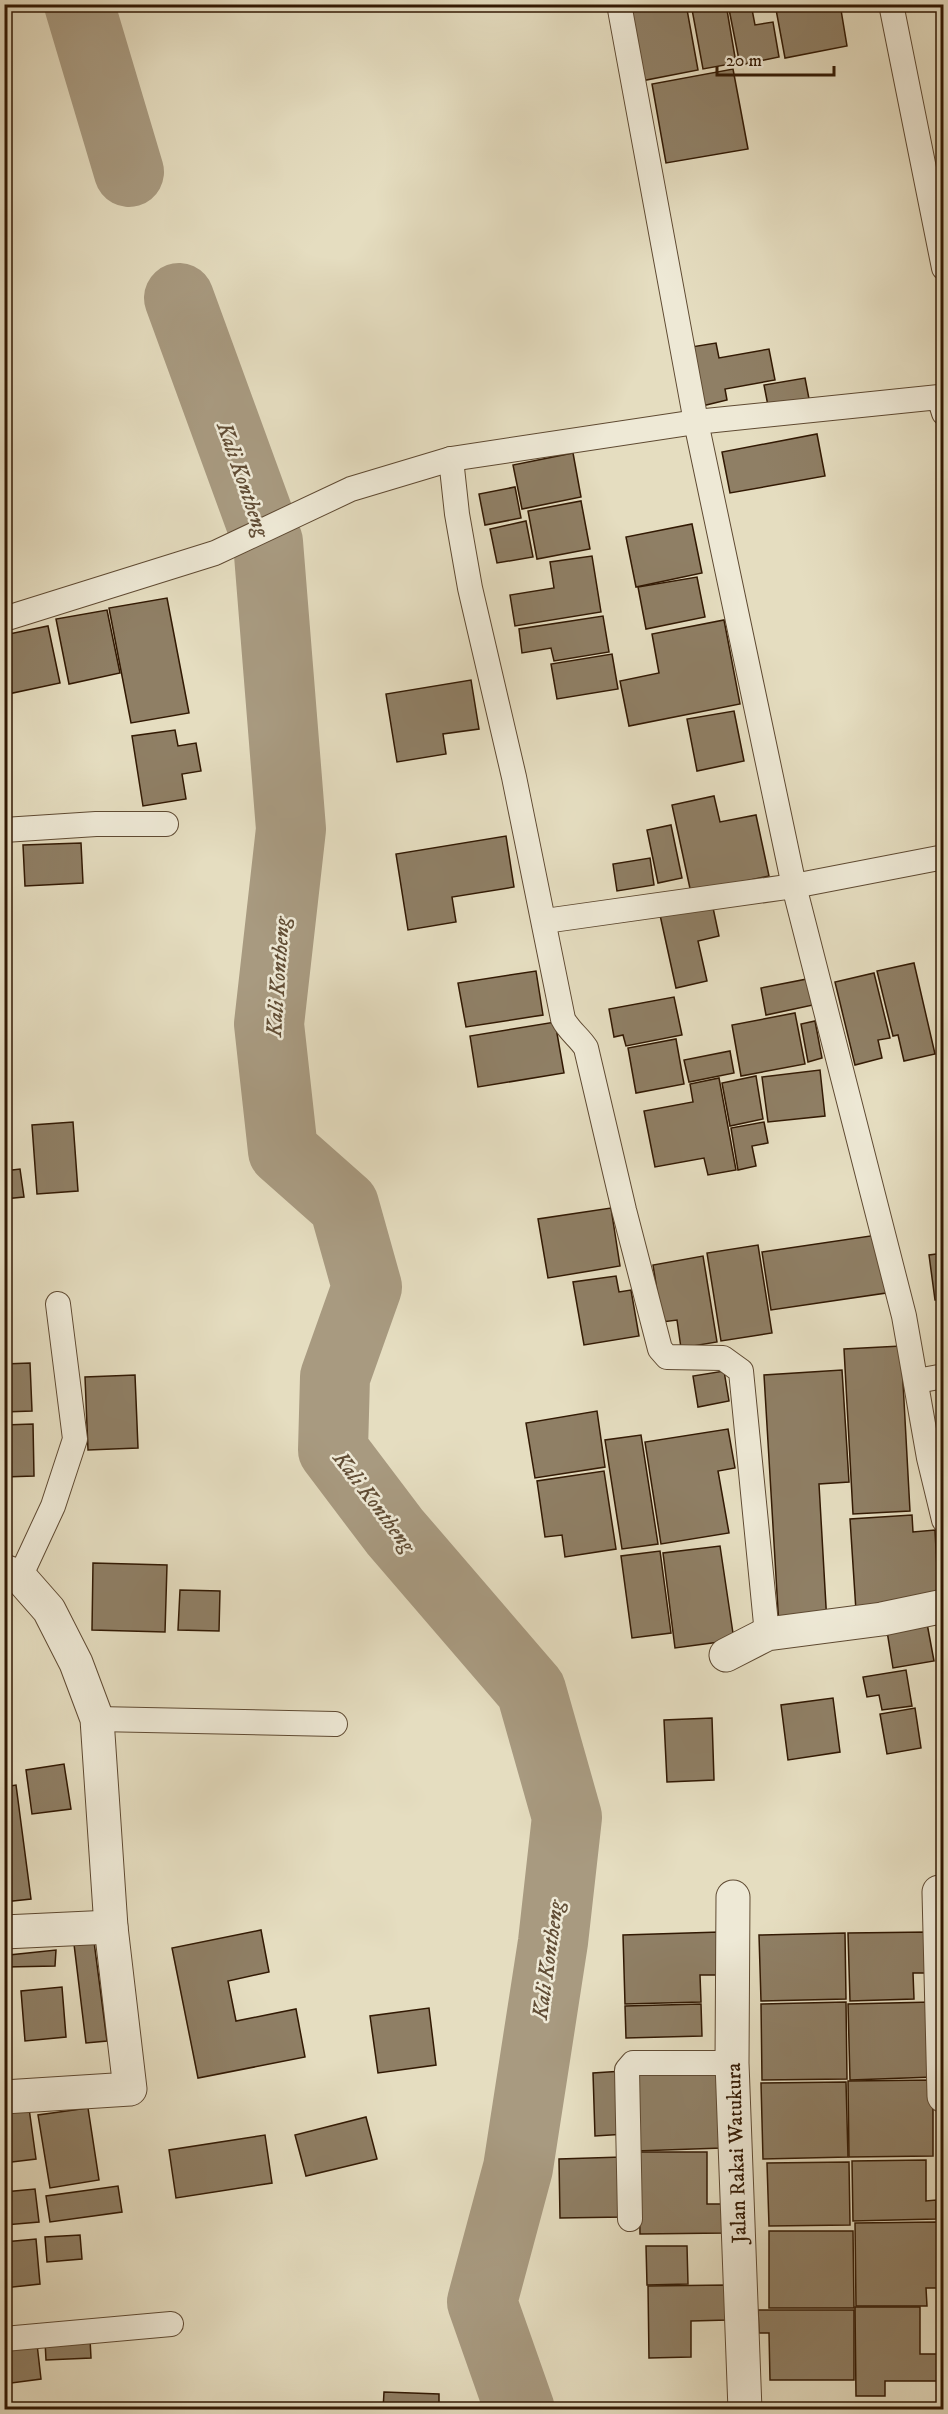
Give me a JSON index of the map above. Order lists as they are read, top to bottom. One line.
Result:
{"streets":{"street":["Jalan Rakai Watukura"]},"water":["Kali Kontheng"],"scale_bar":"20 m"}
